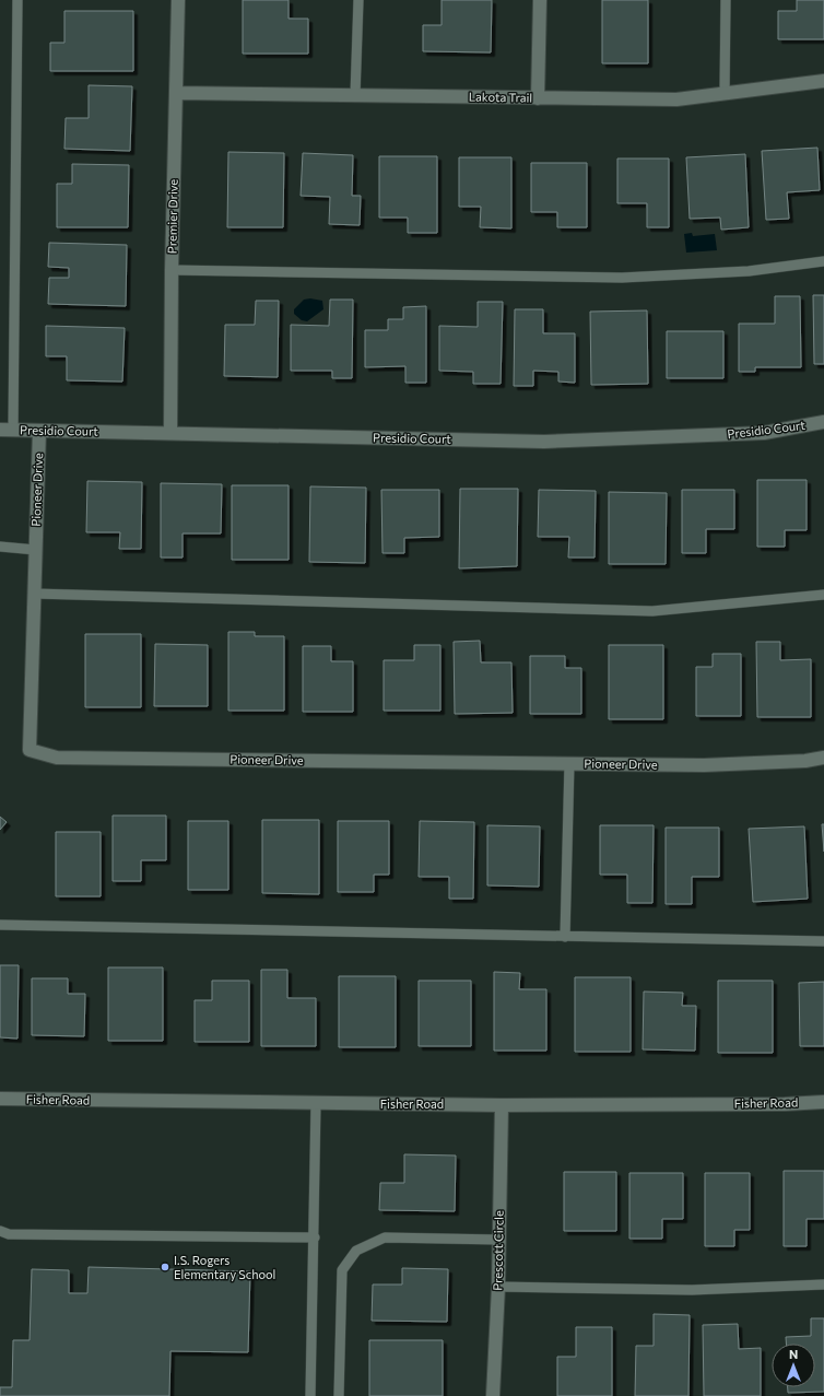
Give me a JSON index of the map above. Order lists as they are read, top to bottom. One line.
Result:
{"streets":{"street":["Lakota Trail","Premier Drive","Presidio Court","Pioneer Drive","Fisher Road","Prescott Circle"]},"crossings":[["Lakota Trail","Premier Drive"],["Premier Drive","Presidio Court"],["Presidio Court","Pioneer Drive"],["Fisher Road","Prescott Circle"]],"places":["I.S. Rogers Elementary School"],"north":"top"}
